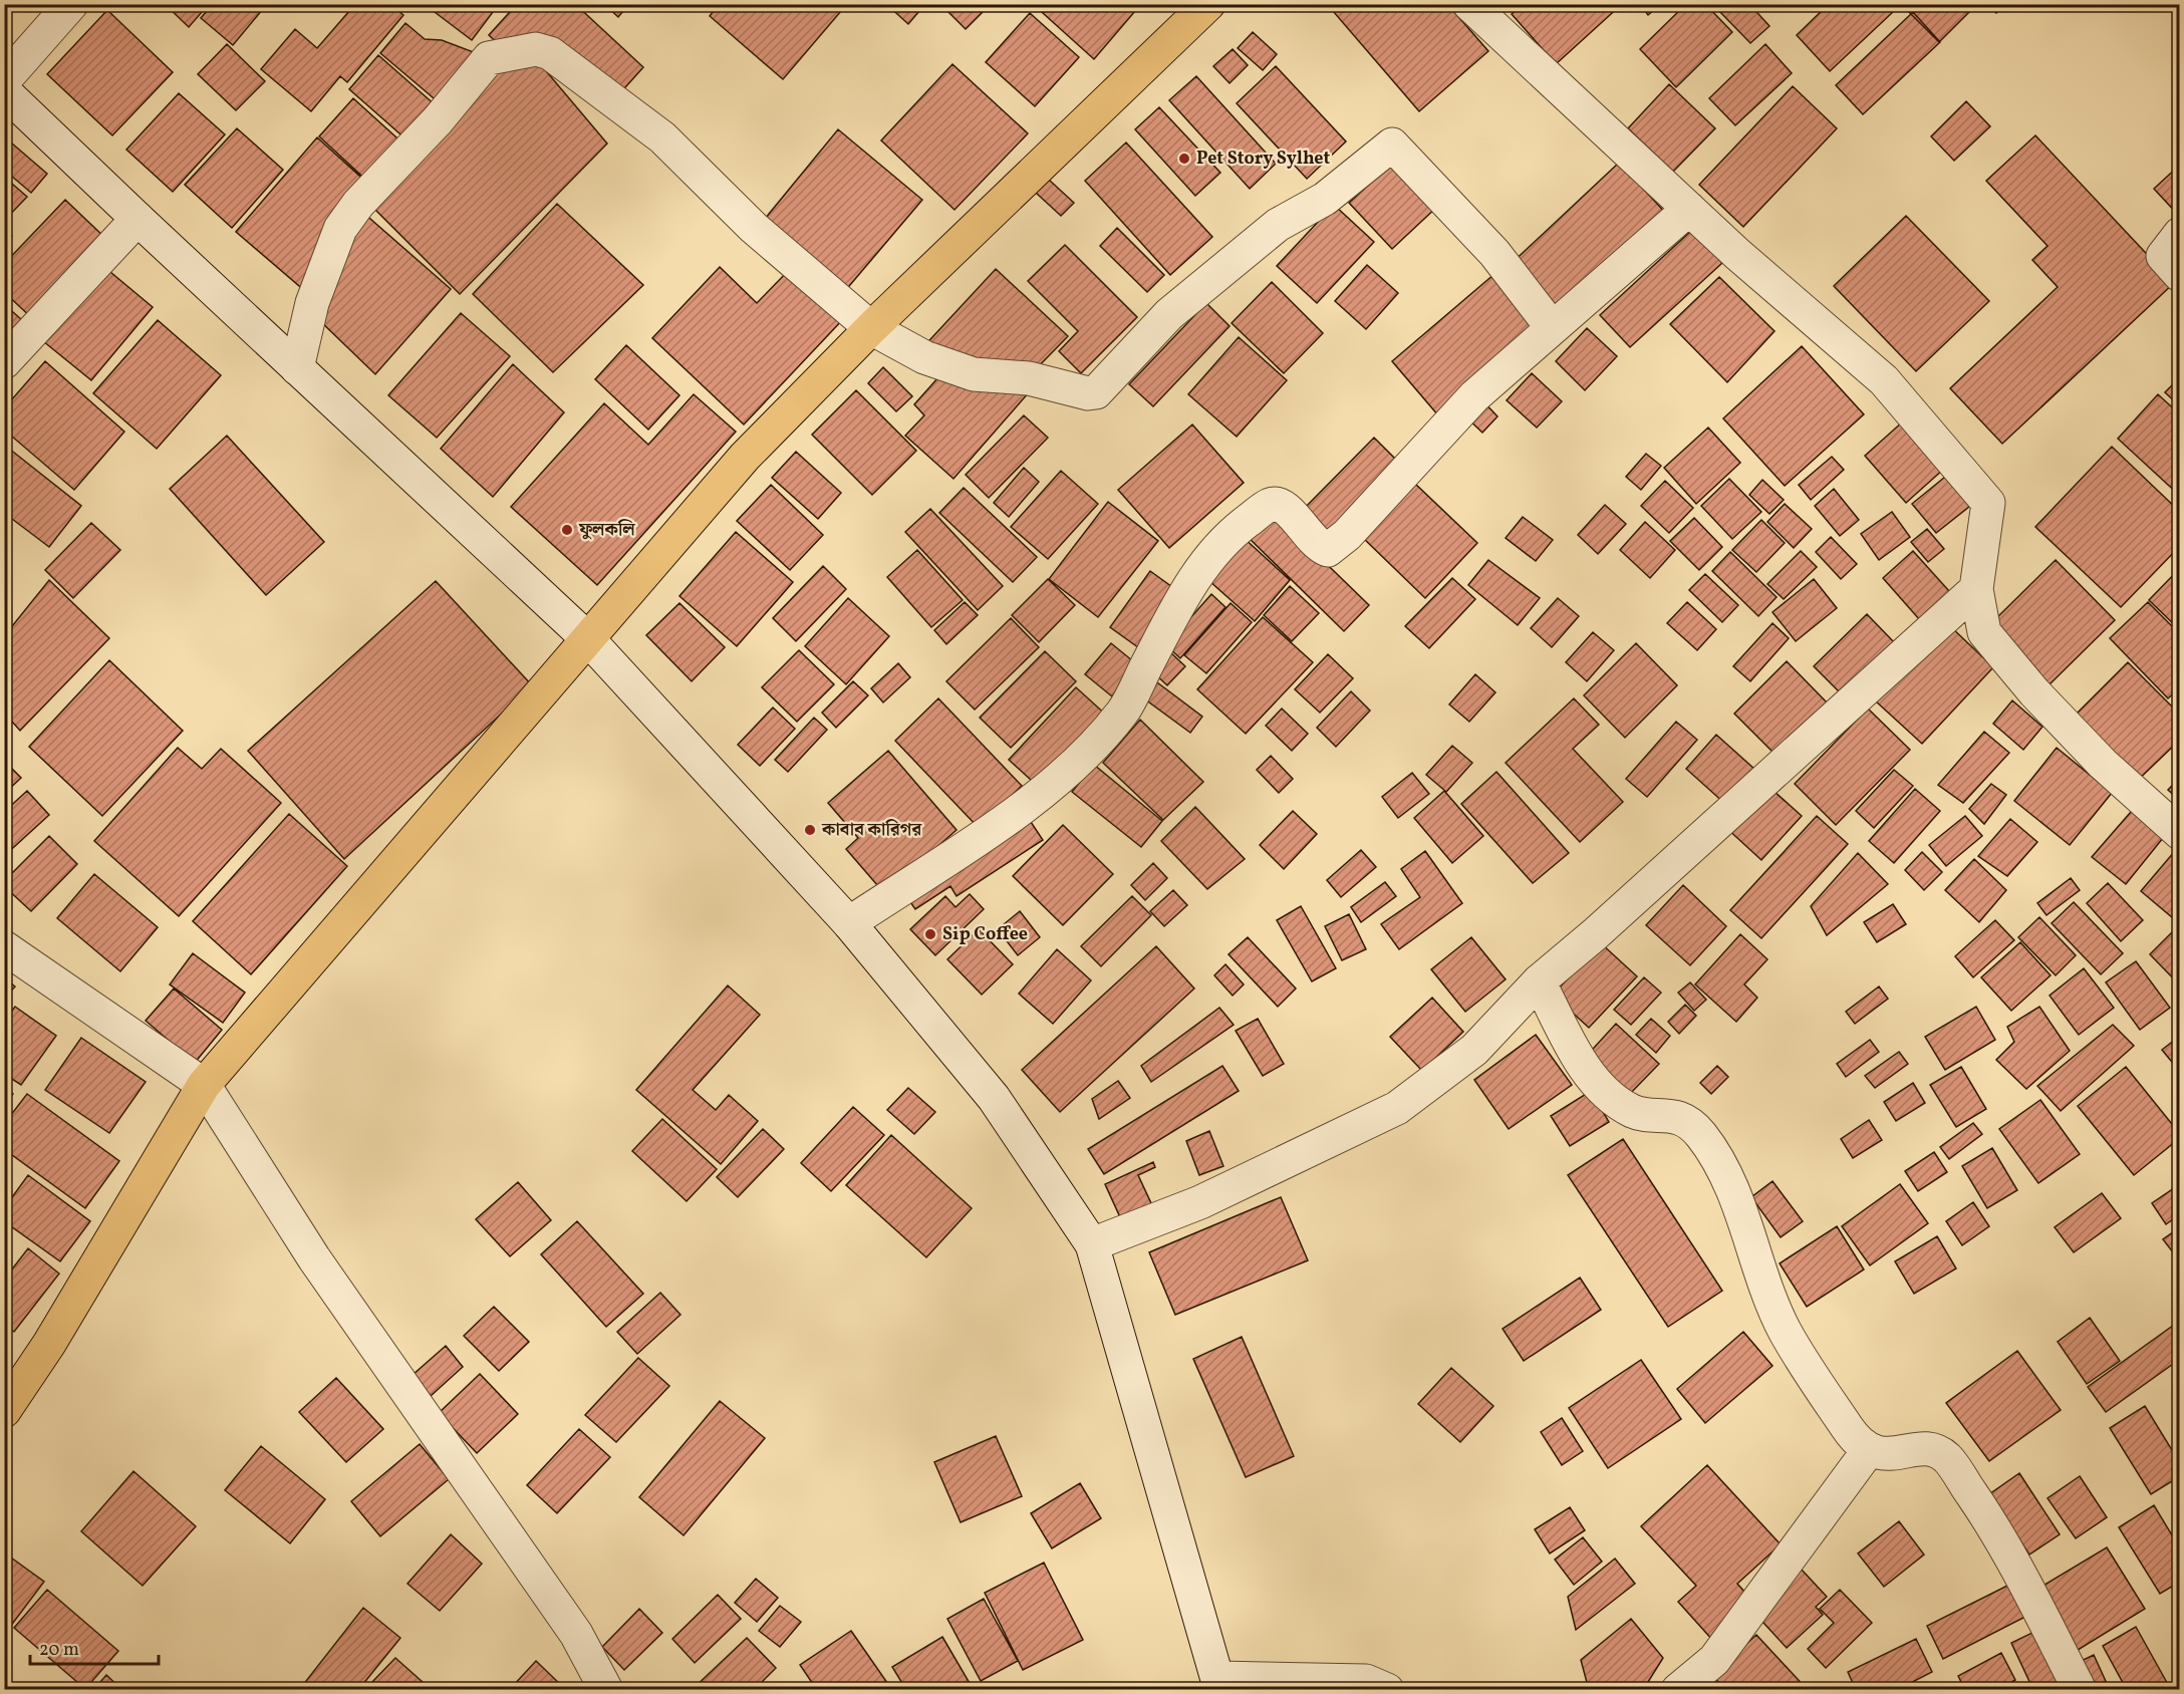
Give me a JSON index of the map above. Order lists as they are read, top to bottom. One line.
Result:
{"places":["Pet Story Sylhet","ফুলকলি","কাবাব কারিগর","Sip Coffee"],"scale_bar":"20 m"}
